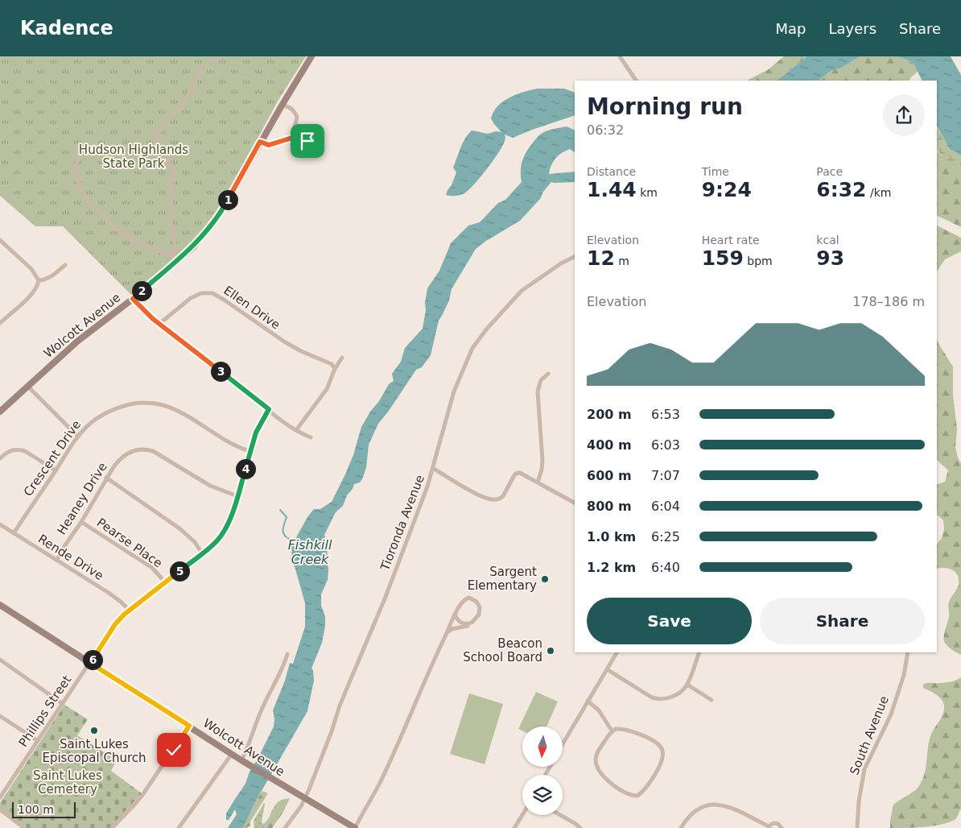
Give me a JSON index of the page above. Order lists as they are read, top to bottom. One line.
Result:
{"streets":{"main road":["Wolcott Avenue"],"street":["Ellen Drive","Crescent Drive","Heaney Drive","Tioronda Avenue","Pearse Place","Rende Drive","Phillips Street","South Avenue"]},"crossings":[["Wolcott Avenue","Tioronda Avenue"],["Wolcott Avenue","Phillips Street"],["Crescent Drive","Rende Drive"],["Crescent Drive","Phillips Street"],["Heaney Drive","Pearse Place"],["Heaney Drive","Rende Drive"],["Heaney Drive","Phillips Street"],["Pearse Place","Phillips Street"],["Rende Drive","Phillips Street"]],"water":["Fishkill Creek"],"parks":["Hudson Highlands State Park","Saint Lukes Cemetery"],"places":["Sargent Elementary","Beacon School Board","Saint Lukes Episcopal Church"],"scale_bar":"100 m","north":"bottom","page":{"header":"Kadence","nav":["Map","Layers","Share"],"heading":["Morning run","06:32"],"stats":[["Distance","1.44 km"],["Time","9:24"],["Pace","6:32 /km"],["Elevation","12 m"],["Heart rate","159 bpm"],["kcal","93"]],"pins":["1","2","3","4","5","6"],"chart":["Elevation","178–186 m"],"list":[{"name":"200 m","note":"6:53"},{"name":"400 m","note":"6:03"},{"name":"600 m","note":"7:07"},{"name":"800 m","note":"6:04"},{"name":"1.0 km","note":"6:25"},{"name":"1.2 km","note":"6:40"}],"buttons":["Save","Share"],"scale":"100 m"}}
